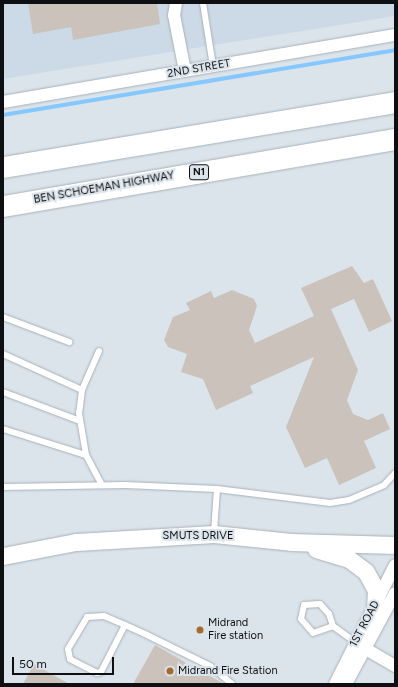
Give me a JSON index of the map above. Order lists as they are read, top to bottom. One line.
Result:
{"streets":{"highway":["N1","BEN SCHOEMAN HIGHWAY"],"main road":["SMUTS DRIVE"],"street":["2ND STREET","1ST ROAD"]},"places":["Midrand Fire station","Midrand Fire Station"],"scale_bar":"50 m"}
